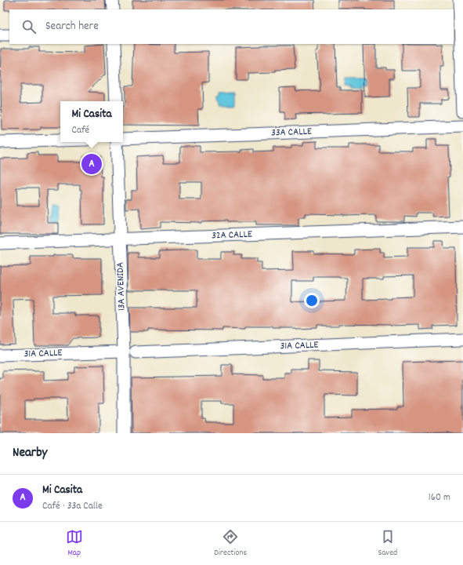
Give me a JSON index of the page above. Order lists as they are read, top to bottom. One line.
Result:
{"streets":{"street":["33A CALLE","32A CALLE","13A AVENIDA","31A CALLE"]},"crossings":[["32A CALLE","13A AVENIDA"],["13A AVENIDA","31A CALLE"]],"page":{"search":"Search here","popup":["Mi Casita","Café"],"pins":"A","heading":"Nearby","list":[{"mark":"A","name":"Mi Casita","note":"Café · 33a Calle","value":"160 m"}],"nav":["Map","Directions","Saved"]}}
